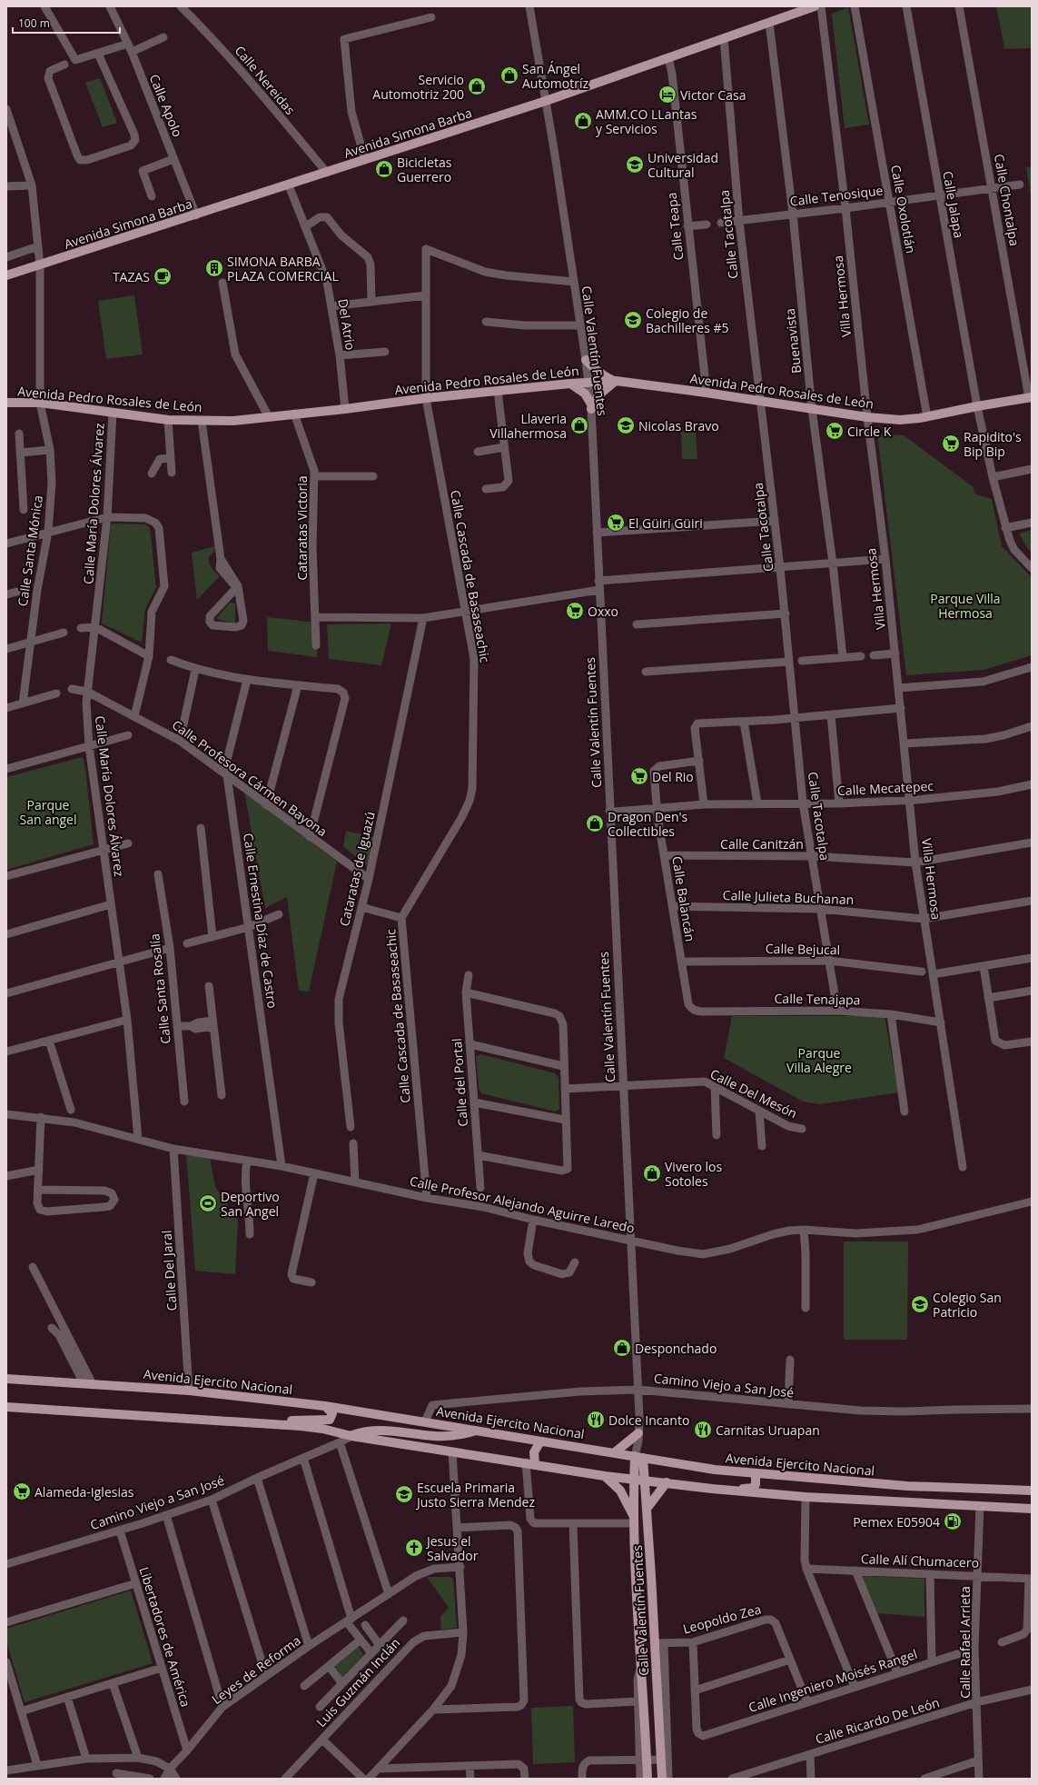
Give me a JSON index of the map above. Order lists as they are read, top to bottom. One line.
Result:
{"streets":{"main road":["Avenida Simona Barba","Calle Valentín Fuentes","Avenida Pedro Rosales de León","Avenida Ejercito Nacional"],"street":["Calle Nereidas","Calle Apolo","Calle Tenosique","Calle Chontalpa","Calle Jalapa","Calle Oxolotlán","Calle Teapa","Calle Tacotalpa","Villa Hermosa","Del Atrio","Buenavista","Calle María Dolores Álvarez","Cataratas Victoria","Calle Santa Mónica","Calle Cascada de Basaseachic","Calle Profesora Cármen Bayona","Calle Mecatepec","Calle Canitzán","Cataratas de Iguazú","Calle Julieta Buchanan","Calle Balancán","Calle Ernestina Díaz de Castro","Calle Bejucal","Calle Santa Rosalía","Calle Tenajapa","Calle del Portal","Calle Del Mesón","Calle Profesor Alejando Aguirre Laredo","Calle Del Jaral","Camino Viejo a San José","Calle Alí Chumacero","Leopoldo Zea","Libertadores de América","Calle Rafael Arrieta","Leyes de Reforma","Calle Ingeniero Moisés Rangel","Luis Guzmán Inclán","Calle Ricardo De León"]},"crossings":[["Calle Nereidas","Avenida Simona Barba"],["Calle Apolo","Avenida Simona Barba"],["Avenida Simona Barba","Calle Teapa"],["Avenida Simona Barba","Calle Tacotalpa"],["Avenida Simona Barba","Del Atrio"],["Avenida Simona Barba","Buenavista"],["Avenida Simona Barba","Calle Valentín Fuentes"],["Avenida Simona Barba","Calle Santa Mónica"],["Calle Tenosique","Calle Chontalpa"],["Calle Tenosique","Calle Jalapa"],["Calle Tenosique","Calle Oxolotlán"],["Calle Tenosique","Calle Tacotalpa"],["Calle Tenosique","Villa Hermosa"],["Calle Tenosique","Buenavista"],["Calle Chontalpa","Avenida Pedro Rosales de León"],["Calle Jalapa","Avenida Pedro Rosales de León"],["Calle Oxolotlán","Avenida Pedro Rosales de León"],["Calle Teapa","Avenida Pedro Rosales de León"],["Calle Tacotalpa","Avenida Pedro Rosales de León"],["Calle Tacotalpa","Calle Mecatepec"],["Calle Tacotalpa","Calle Canitzán"],["Calle Tacotalpa","Calle Julieta Buchanan"],["Calle Tacotalpa","Calle Bejucal"],["Calle Tacotalpa","Calle Tenajapa"],["Villa Hermosa","Avenida Pedro Rosales de León"],["Villa Hermosa","Calle Mecatepec"],["Villa Hermosa","Calle Canitzán"],["Villa Hermosa","Calle Julieta Buchanan"],["Villa Hermosa","Calle Tenajapa"],["Del Atrio","Avenida Pedro Rosales de León"],["Buenavista","Avenida Pedro Rosales de León"],["Calle Valentín Fuentes","Avenida Pedro Rosales de León"],["Calle Valentín Fuentes","Calle Cascada de Basaseachic"],["Calle Valentín Fuentes","Calle Mecatepec"],["Calle Valentín Fuentes","Calle Del Mesón"],["Calle Valentín Fuentes","Calle Profesor Alejando Aguirre Laredo"],["Calle Valentín Fuentes","Avenida Ejercito Nacional"],["Calle Valentín Fuentes","Camino Viejo a San José"],["Calle Valentín Fuentes","Leopoldo Zea"],["Avenida Pedro Rosales de León","Calle María Dolores Álvarez"],["Avenida Pedro Rosales de León","Cataratas Victoria"],["Avenida Pedro Rosales de León","Calle Santa Mónica"],["Avenida Pedro Rosales de León","Calle Cascada de Basaseachic"],["Calle María Dolores Álvarez","Calle Profesora Cármen Bayona"],["Calle María Dolores Álvarez","Calle Profesor Alejando Aguirre Laredo"],["Calle Cascada de Basaseachic","Calle Profesor Alejando Aguirre Laredo"],["Calle Profesora Cármen Bayona","Cataratas de Iguazú"],["Calle Profesora Cármen Bayona","Calle Ernestina Díaz de Castro"],["Calle Mecatepec","Calle Balancán"],["Calle Canitzán","Calle Balancán"],["Calle Julieta Buchanan","Calle Balancán"],["Calle Balancán","Calle Bejucal"],["Calle Balancán","Calle Tenajapa"],["Calle Ernestina Díaz de Castro","Calle Profesor Alejando Aguirre Laredo"],["Calle Profesor Alejando Aguirre Laredo","Calle Del Jaral"],["Calle Del Jaral","Avenida Ejercito Nacional"],["Avenida Ejercito Nacional","Camino Viejo a San José"],["Camino Viejo a San José","Libertadores de América"],["Calle Alí Chumacero","Calle Rafael Arrieta"],["Leopoldo Zea","Calle Ingeniero Moisés Rangel"],["Libertadores de América","Leyes de Reforma"],["Calle Rafael Arrieta","Calle Ingeniero Moisés Rangel"],["Calle Rafael Arrieta","Calle Ricardo De León"]],"parks":["Parque Villa Hermosa","Parque San angel","Parque Villa Alegre"],"places":{"shop":["San Ángel Automotríz","Servicio Automotriz 200","AMM.CO LLantas y Servicios","Bicicletas Guerrero","Llaveria Villahermosa","Dragon Den's Collectibles","Vivero los Sotoles","Desponchado"],"hotel":["Victor Casa"],"school or university":["Universidad Cultural","Colegio de Bachilleres #5","Nicolas Bravo","Colegio San Patricio","Escuela Primaria Justo Sierra Mendez"],"building":["SIMONA BARBA PLAZA COMERCIAL"],"cafe":["TAZAS"],"supermarket":["Circle K","Rapidito's Bip Bip","El Güiri Güiri","Oxxo","Del Rio","Alameda-Iglesias"],"sports":["Deportivo San Angel"],"restaurant":["Dolce Incanto","Carnitas Uruapan"],"fuel station":["Pemex E05904"],"church":["Jesus el Salvador"]},"scale_bar":"100 m"}
